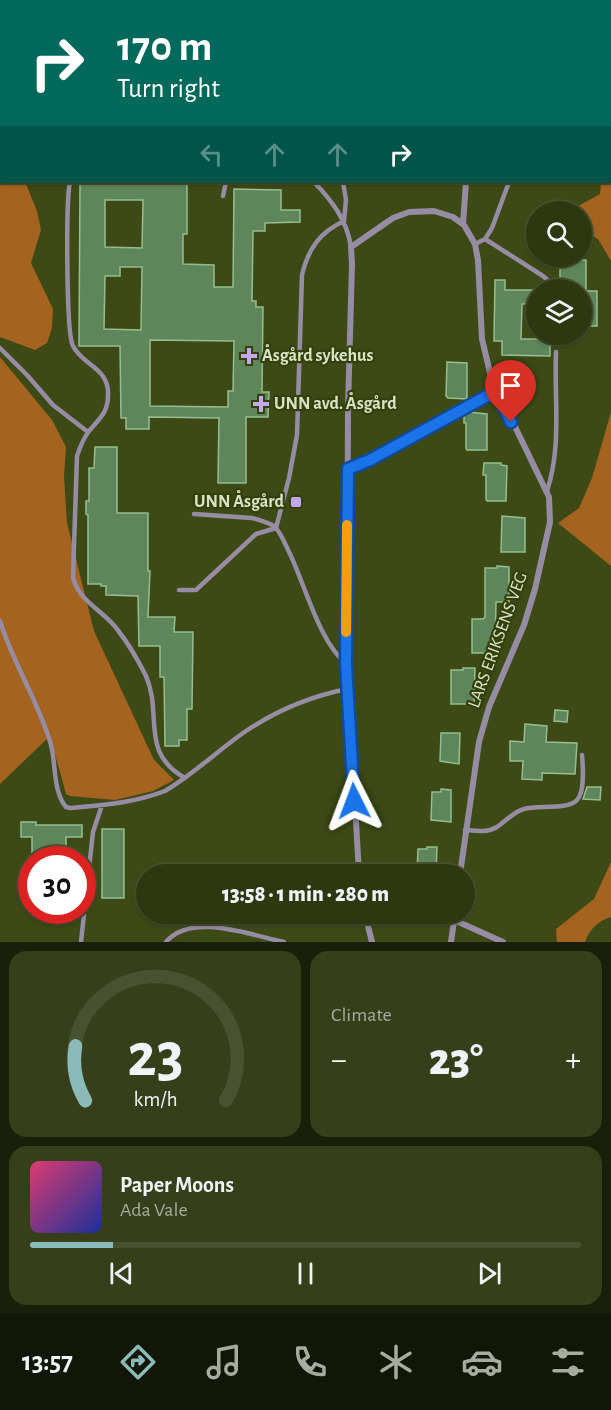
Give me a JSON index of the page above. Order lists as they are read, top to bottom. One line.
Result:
{"streets":{"street":["LARS ERIKSENS VEG"]},"places":{"health":["Åsgård sykehus","UNN avd. Åsgård"],"transit":["UNN Åsgård"]},"page":{"turn":["170 m","Turn right"],"limit":"30","trip":"13:58 · 1 min · 280 m","tile":"Climate","heat":["−","23°","+"],"song":["Paper Moons","Ada Vale"],"tabs":"13:57","gauge":["23","km/h"]}}
